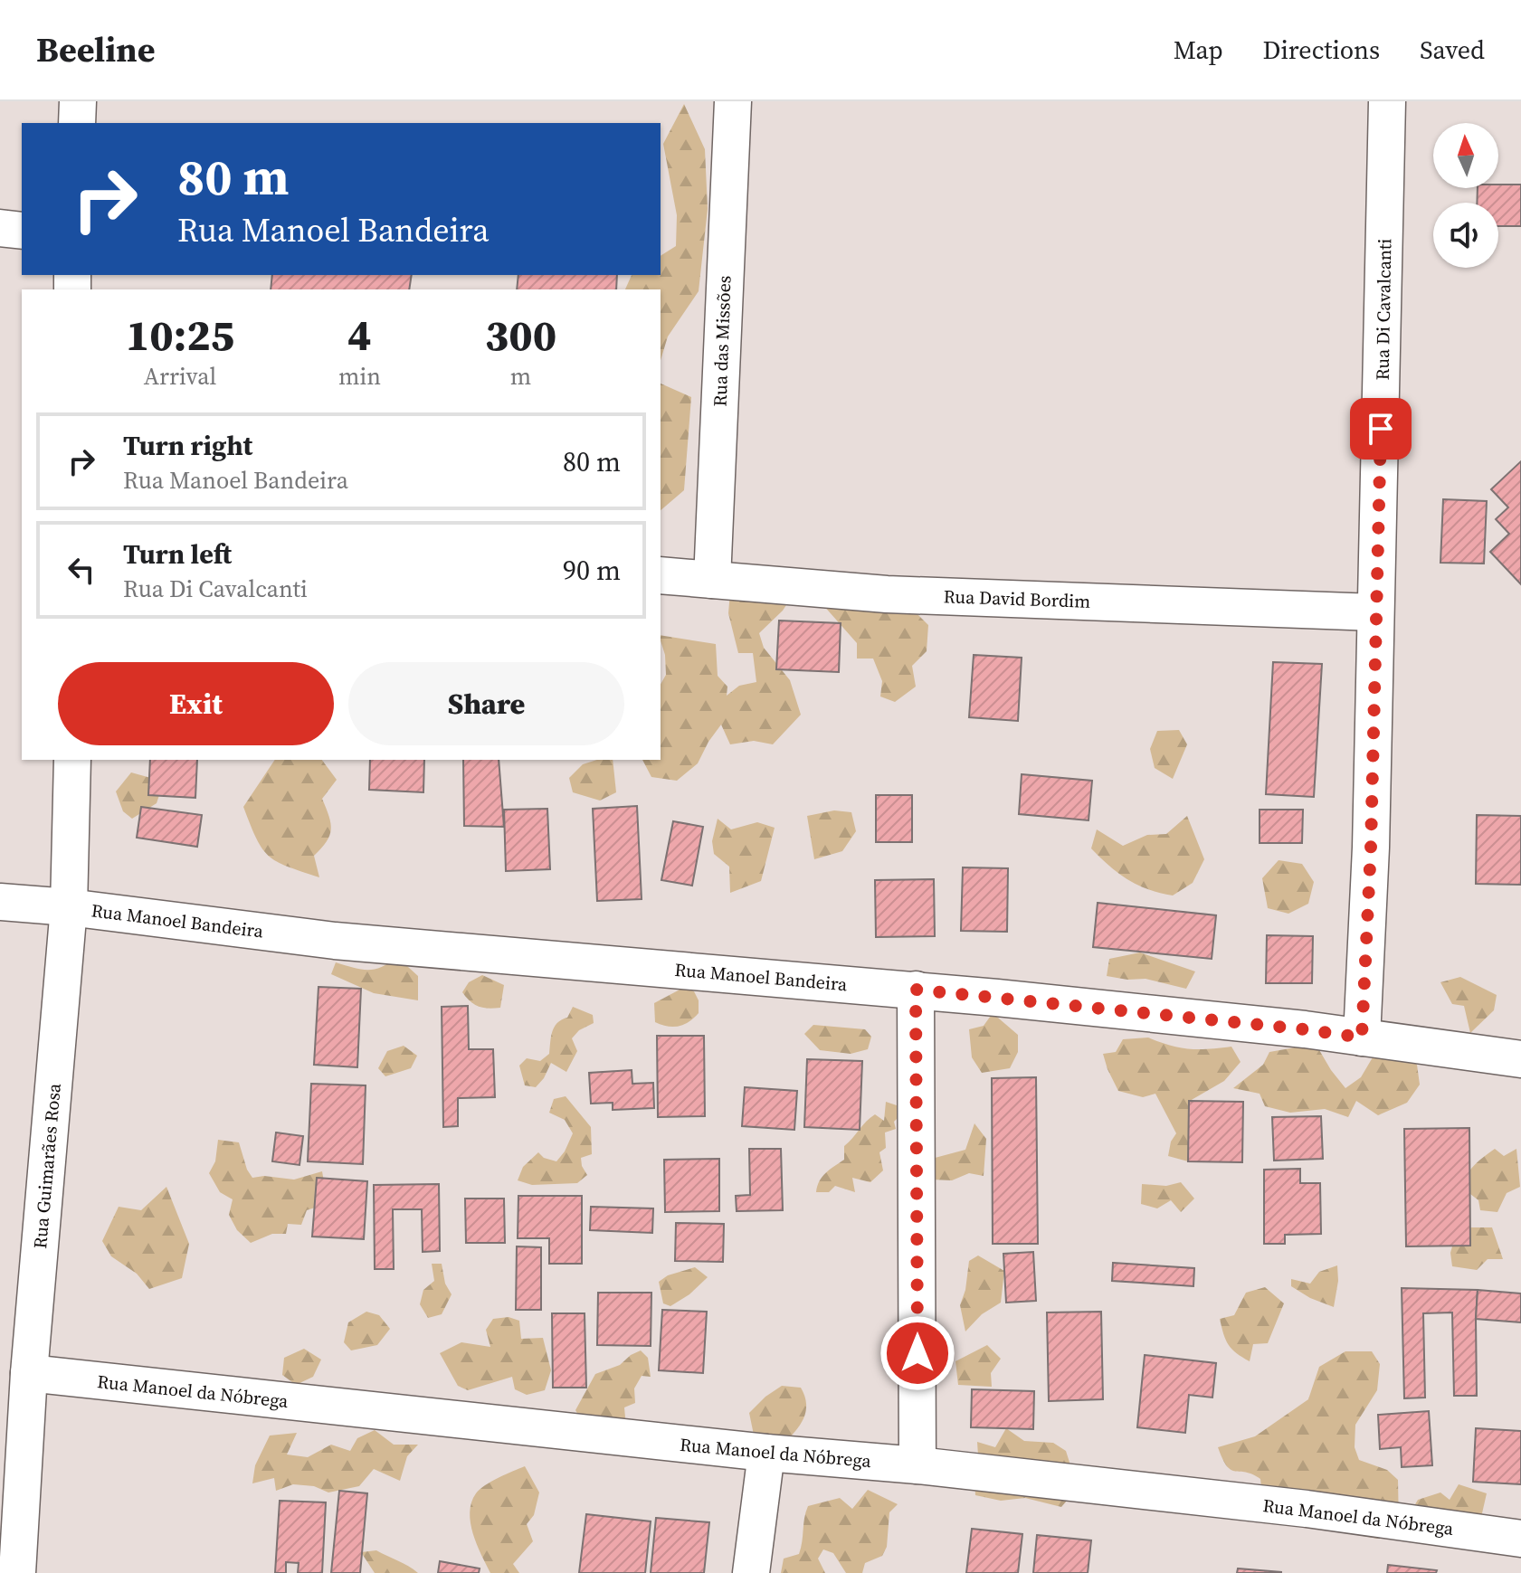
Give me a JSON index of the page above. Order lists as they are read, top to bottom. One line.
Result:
{"streets":{"street":["Rua Di Cavalcanti","Rua das Missões","Rua David Bordim","Rua Manoel Bandeira","Rua Guimarães Rosa","Rua Manoel da Nóbrega"]},"crossings":[["Rua Di Cavalcanti","Rua David Bordim"],["Rua Di Cavalcanti","Rua Manoel Bandeira"],["Rua das Missões","Rua David Bordim"],["Rua Manoel Bandeira","Rua Guimarães Rosa"],["Rua Guimarães Rosa","Rua Manoel da Nóbrega"]],"north":"top","page":{"header":"Beeline","nav":["Map","Directions","Saved"],"turn":["80 m","Rua Manoel Bandeira"],"eta":["10:25","Arrival","4","min","300","m"],"list":[{"name":"Turn right","note":"Rua Manoel Bandeira","value":"80 m"},{"name":"Turn left","note":"Rua Di Cavalcanti","value":"90 m"}],"buttons":["Exit","Share"]}}
